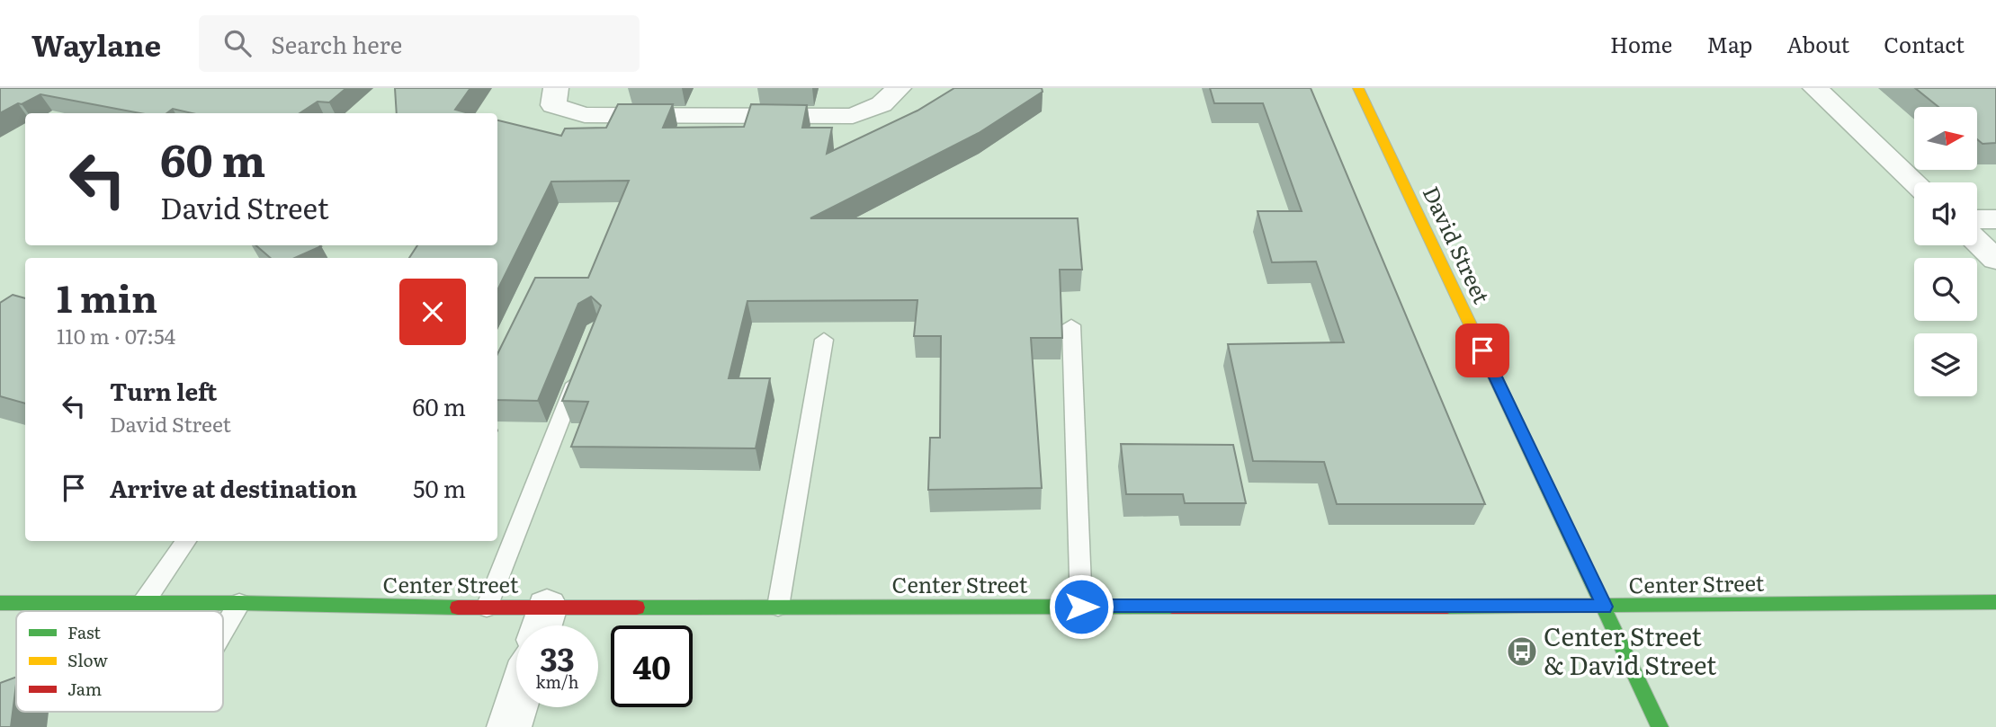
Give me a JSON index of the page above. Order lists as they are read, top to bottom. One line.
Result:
{"streets":{"street":["David Street","Center Street"]},"crossings":[["David Street","Center Street"]],"places":{"bus stop":["Center Street & David Street"]},"legend":["Fast","Slow","Jam"],"north":"right","page":{"header":"Waylane","search":"Search here","nav":["Home","Map","About","Contact"],"turn":["60 m","David Street"],"heading":["1 min","110 m · 07:54"],"list":[{"name":"Turn left","note":"David Street","value":"60 m"},{"name":"Arrive at destination","value":"50 m"}],"speed":"33 km/h","limit":"40"}}
